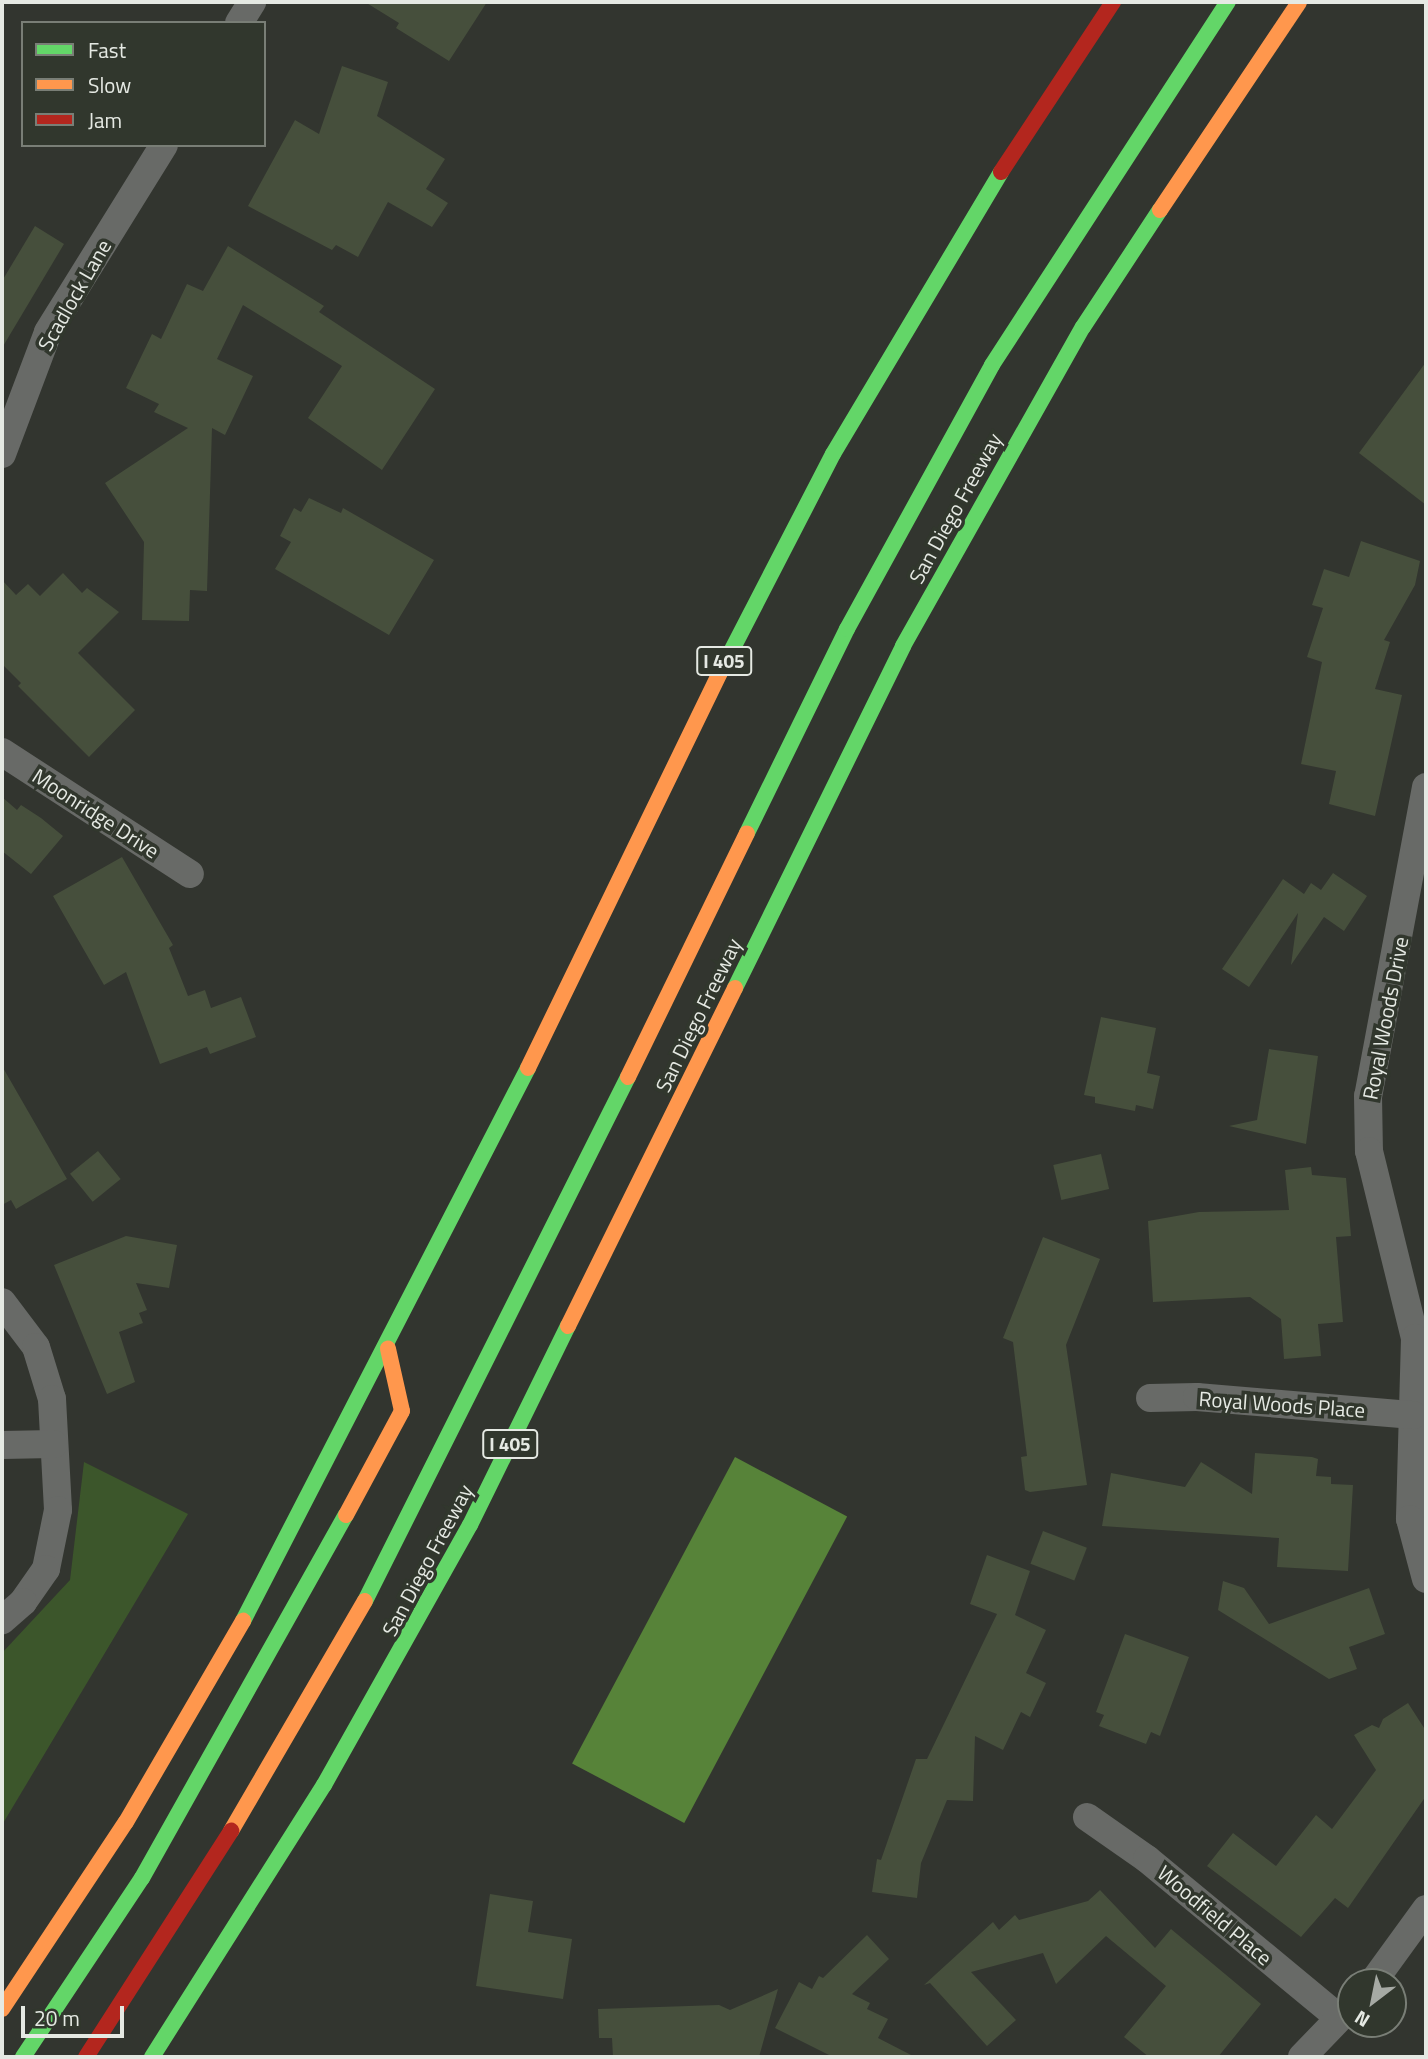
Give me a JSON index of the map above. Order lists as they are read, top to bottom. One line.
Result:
{"streets":{"highway":["San Diego Freeway","I 405"],"street":["Scadlock Lane","Moonridge Drive","Royal Woods Drive","Royal Woods Place","Woodfield Place"]},"crossings":[["Royal Woods Drive","Royal Woods Place"]],"legend":["Fast","Slow","Jam"],"scale_bar":"20 m","north":"bottom left"}
